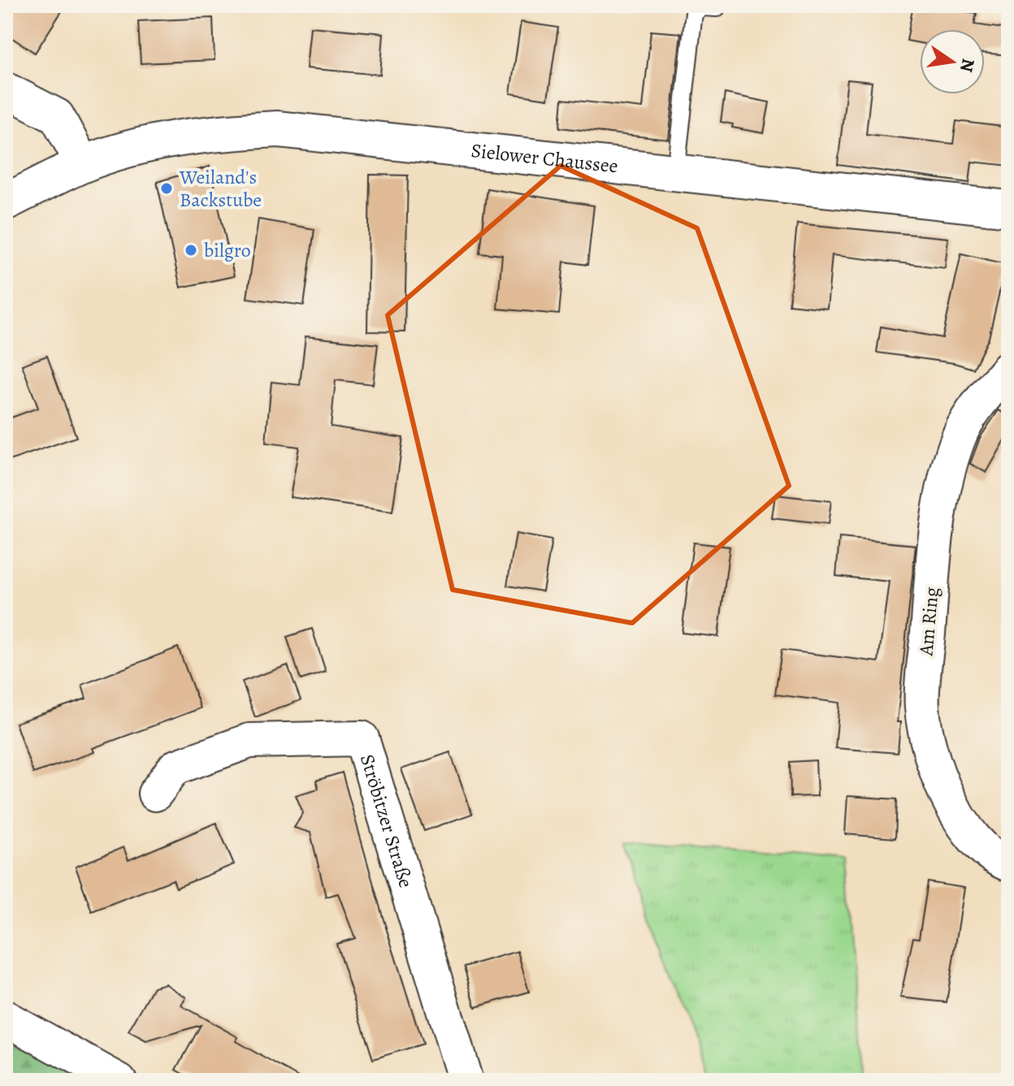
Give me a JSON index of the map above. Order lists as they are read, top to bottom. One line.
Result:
{"streets":{"main road":["Sielower Chaussee"],"street":["Am Ring","Ströbitzer Straße"]},"places":["Weiland's Backstube","bilgro"],"north":"right"}
